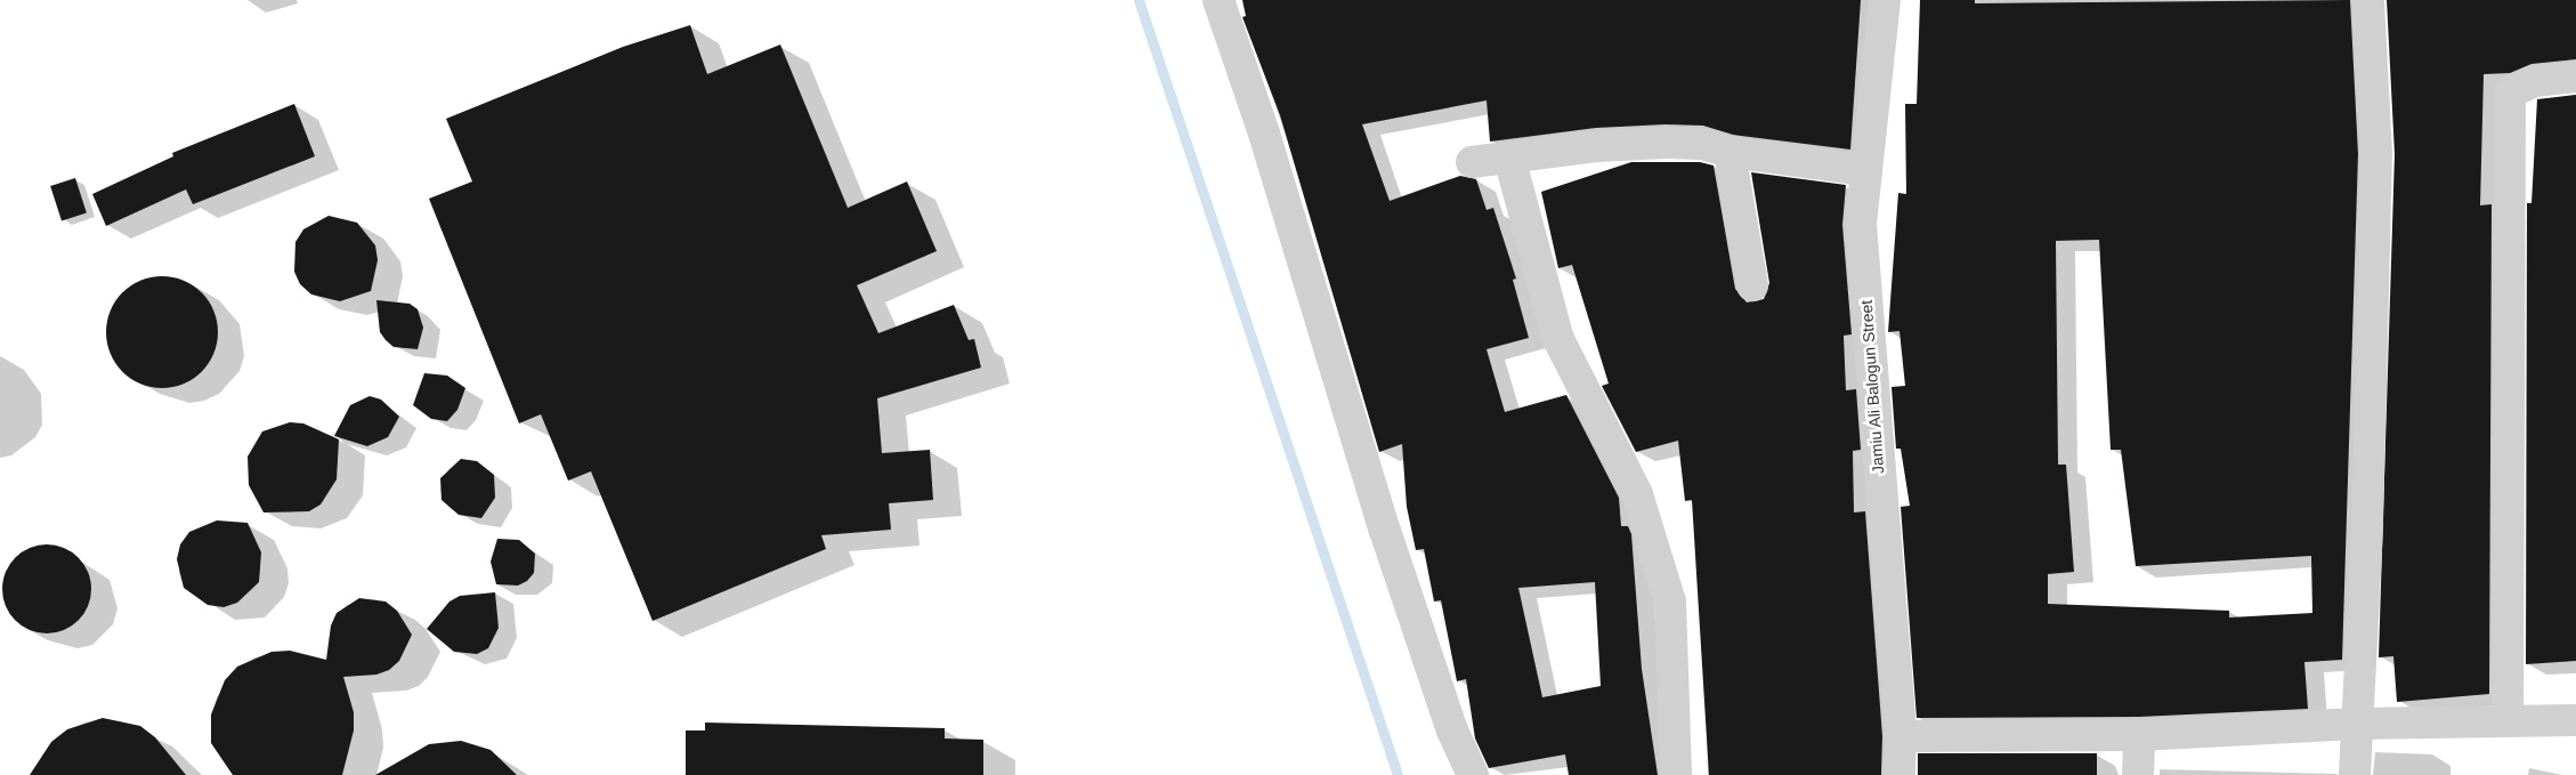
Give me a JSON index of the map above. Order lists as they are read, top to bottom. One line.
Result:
{"streets":{"street":["Jamiu Ali Balogun Street"]}}
